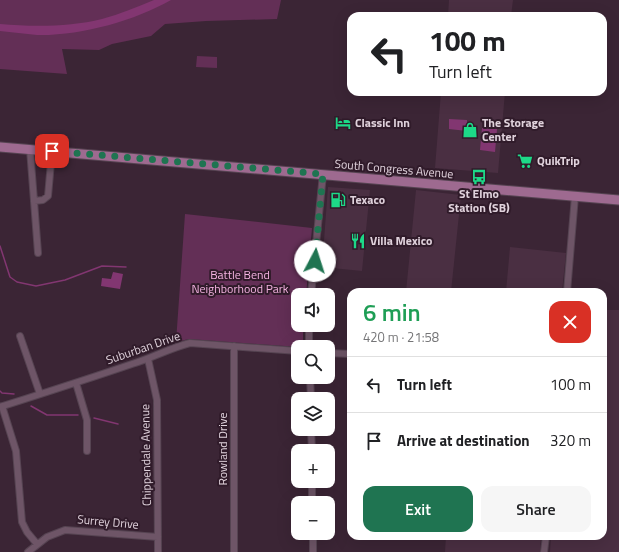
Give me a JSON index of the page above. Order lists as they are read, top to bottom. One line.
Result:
{"streets":{"main road":["South Congress Avenue"],"street":["Suburban Drive","Rowland Drive","Chippendale Avenue","Surrey Drive"]},"crossings":[["Suburban Drive","Rowland Drive"],["Suburban Drive","Chippendale Avenue"],["Chippendale Avenue","Surrey Drive"]],"parks":["Battle Bend Neighborhood Park"],"places":{"hotel":["Classic Inn"],"shop":["The Storage Center"],"supermarket":["QuikTrip"],"bus stop":["St Elmo Station (SB)"],"fuel station":["Texaco"],"restaurant":["Villa Mexico"]},"page":{"turn":["100 m","Turn left"],"map_buttons":["+","−"],"heading":["6 min","420 m · 21:58"],"list":[{"name":"Turn left","value":"100 m"},{"name":"Arrive at destination","value":"320 m"}],"buttons":["Exit","Share"]}}
